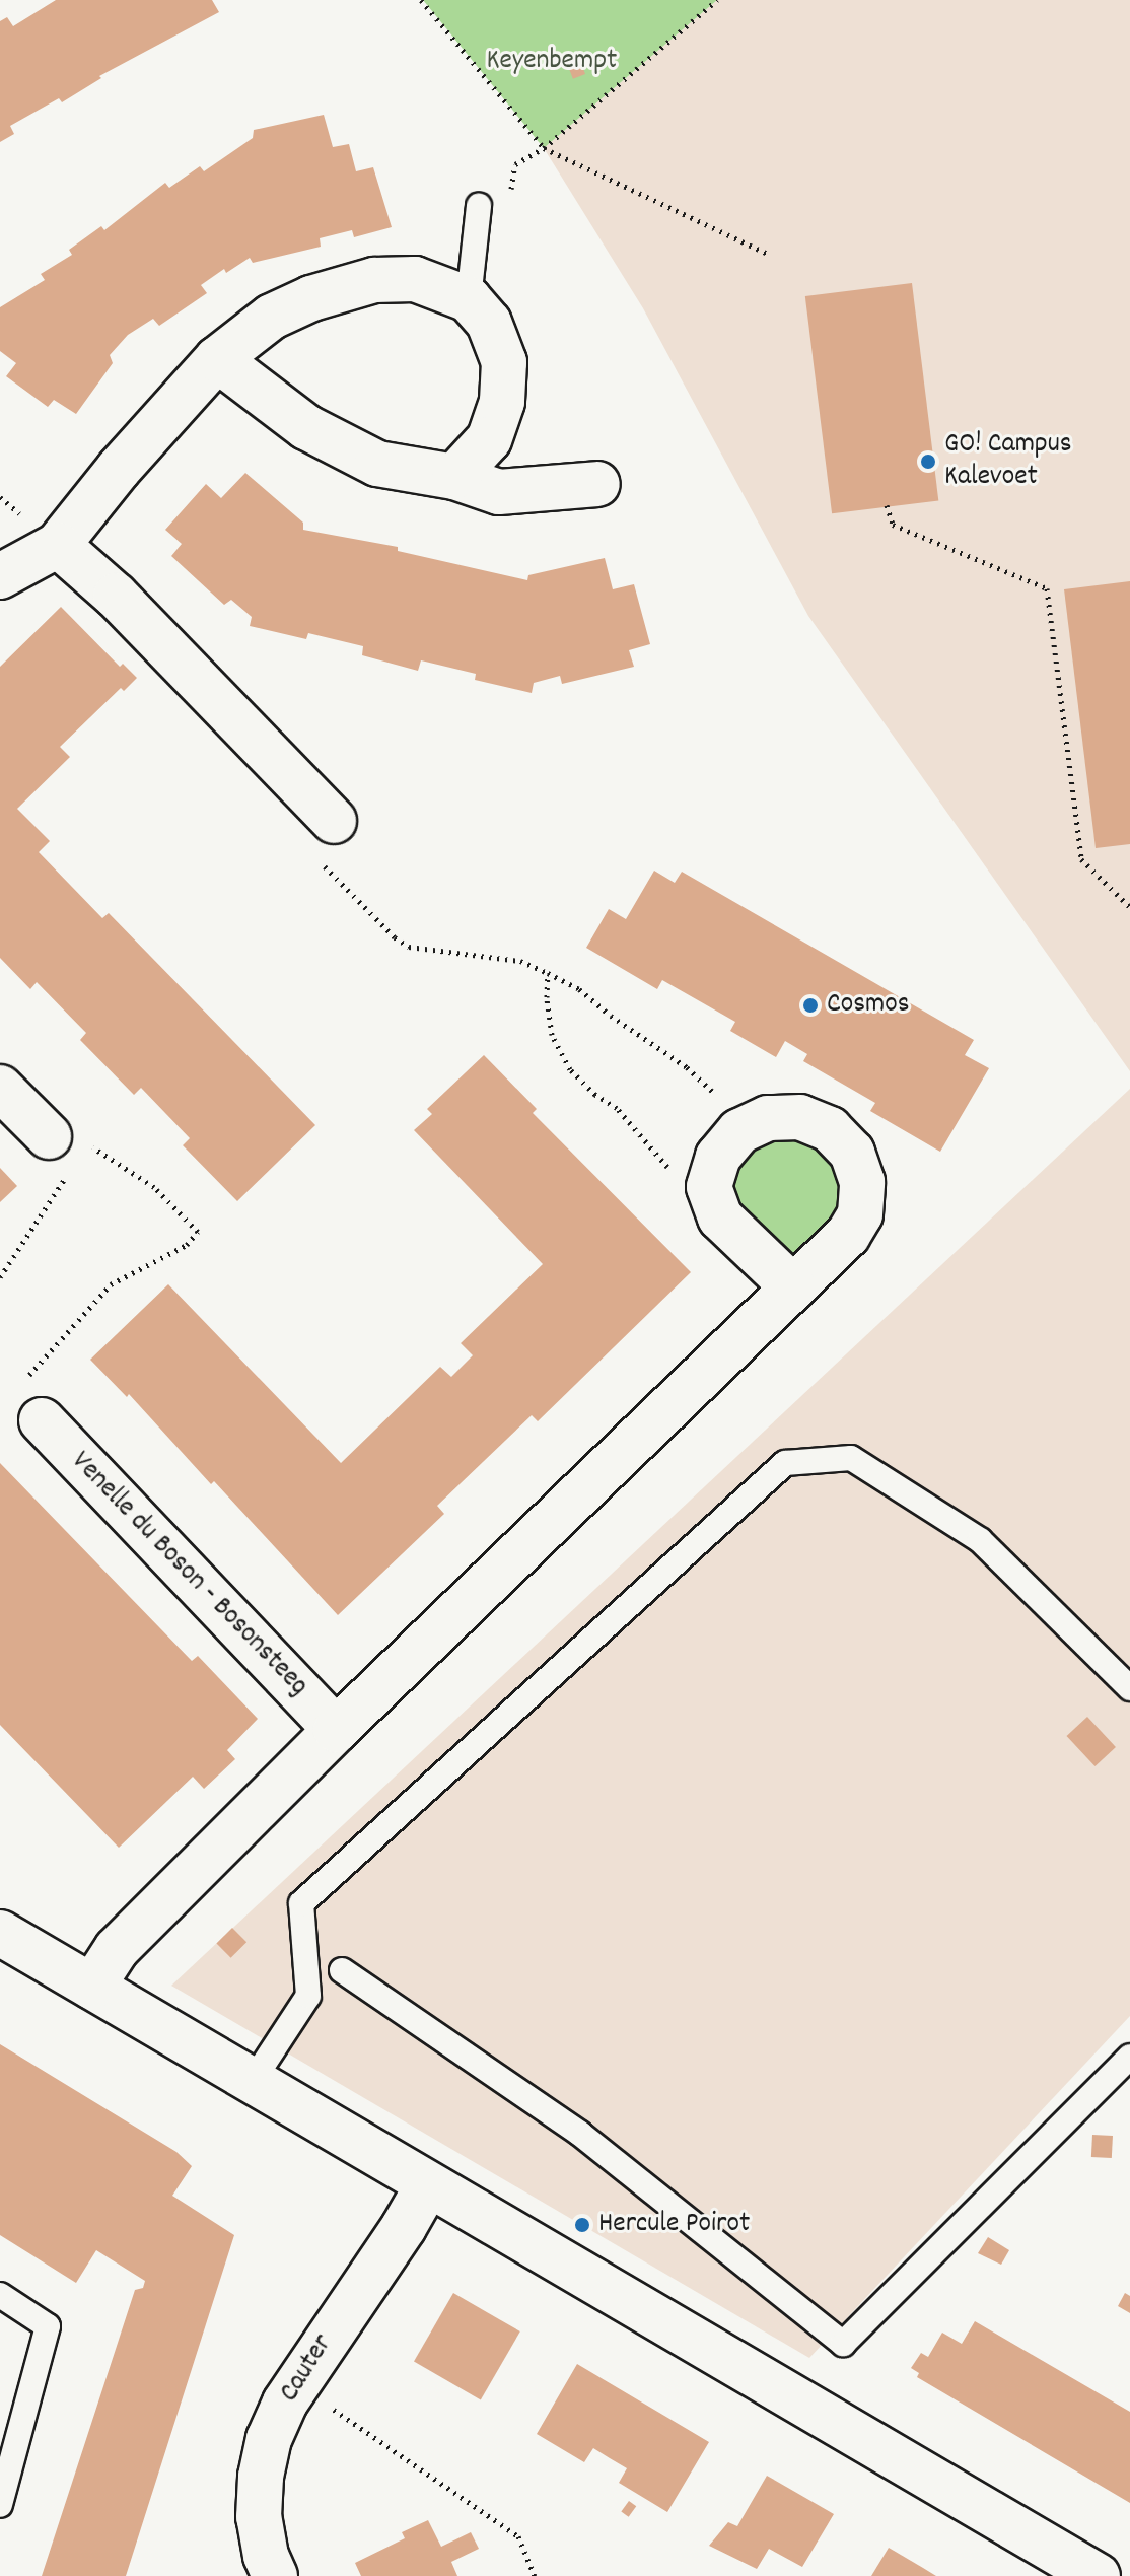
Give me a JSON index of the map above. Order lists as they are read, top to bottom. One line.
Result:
{"streets":{"street":["Venelle du Boson - Bosonsteeg","Cauter"]},"parks":["Keyenbempt"],"places":["GO! Campus Kalevoet","Cosmos","Hercule Poirot"]}
